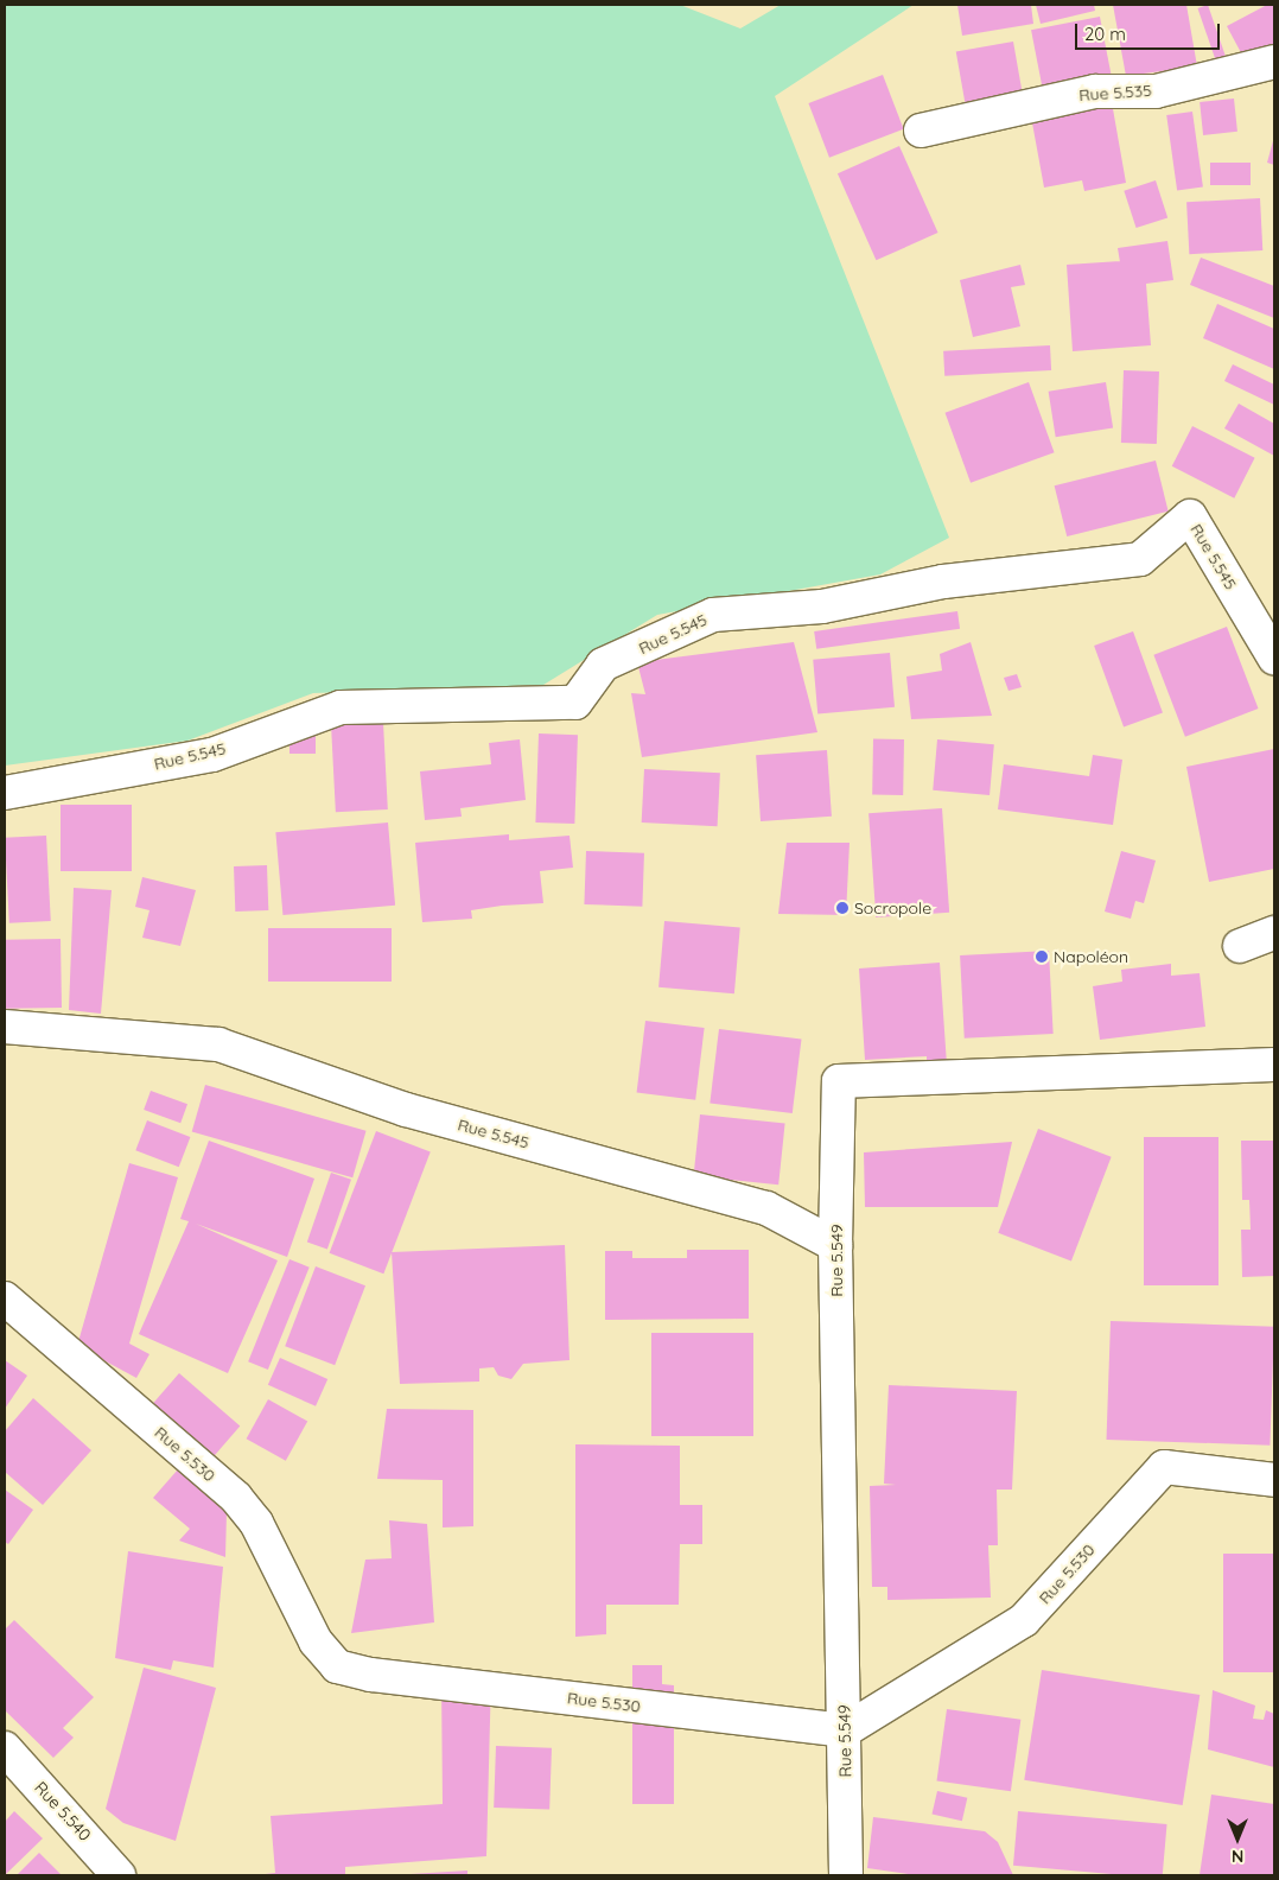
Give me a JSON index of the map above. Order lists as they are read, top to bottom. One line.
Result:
{"streets":{"street":["Rue 5.535","Rue 5.545","Rue 5.549","Rue 5.530","Rue 5.540"]},"crossings":[["Rue 5.545","Rue 5.549"],["Rue 5.549","Rue 5.530"]],"places":["Socropole","Napoléon"],"scale_bar":"20 m","north":"bottom"}
